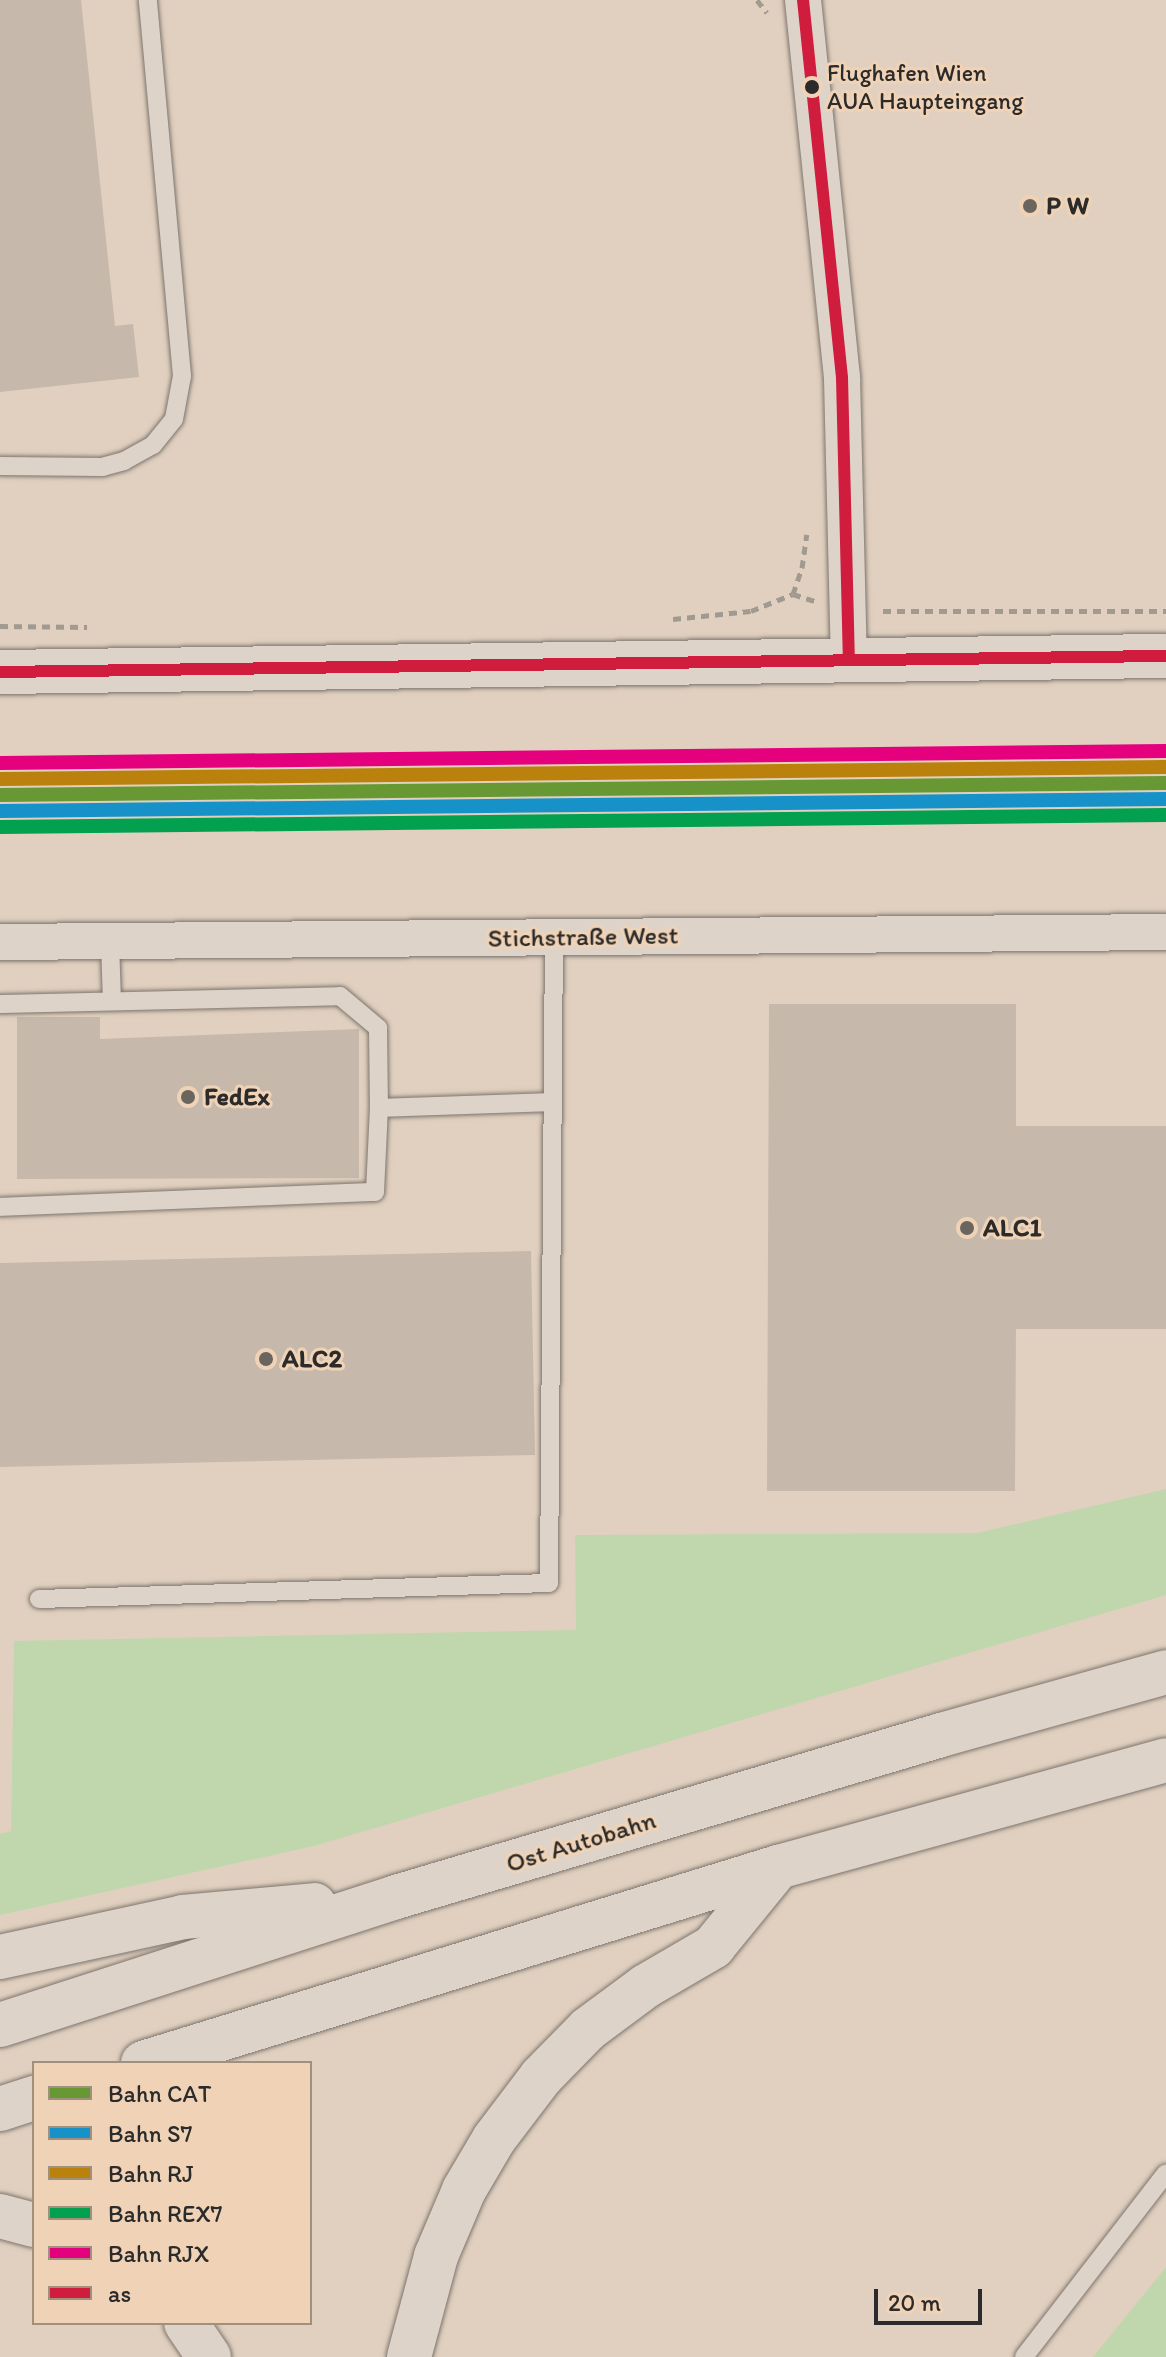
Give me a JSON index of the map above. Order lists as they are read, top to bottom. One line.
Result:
{"streets":{"main road":["Ost Autobahn"],"street":["Stichstraße West"]},"places":["Flughafen Wien AUA Haupteingang","P W","FedEx","ALC1","ALC2"],"lines":["transit line as","rail line RJX","rail line RJ","rail line CAT","rail line S7","rail line REX7"],"legend":["Bahn CAT","Bahn S7","Bahn RJ","Bahn REX7","Bahn RJX","as"],"scale_bar":"20 m"}
